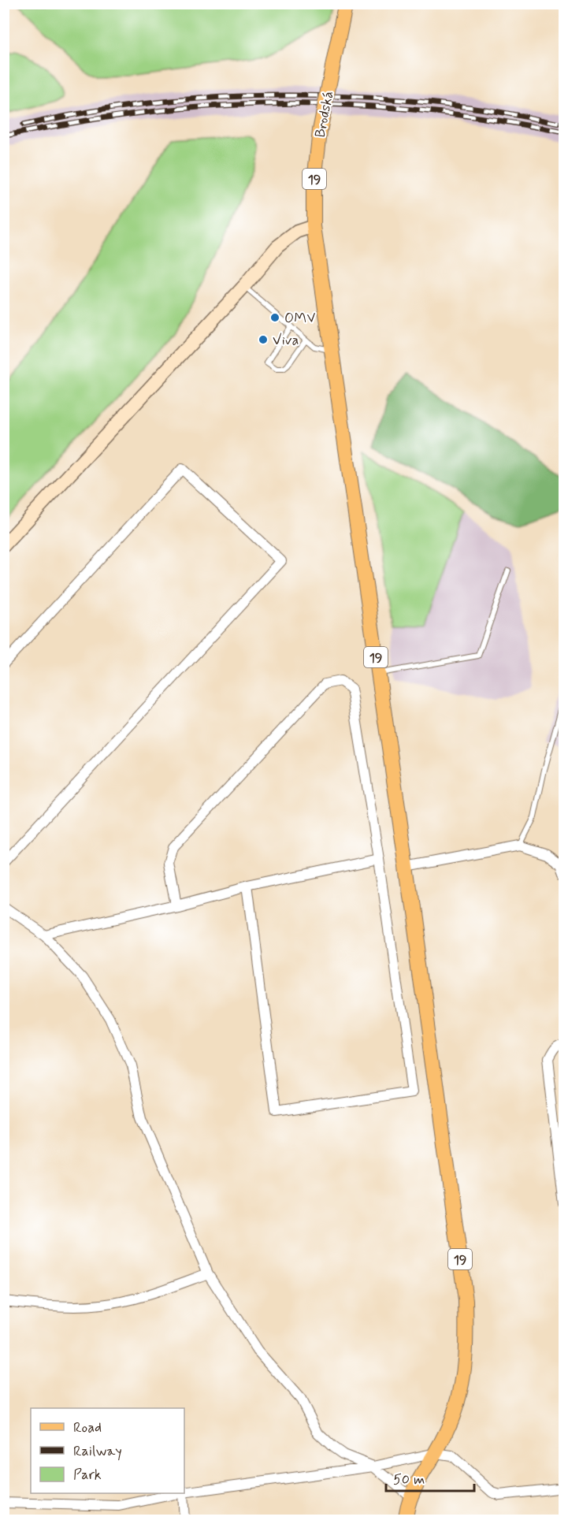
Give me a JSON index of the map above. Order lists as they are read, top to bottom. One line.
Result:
{"streets":{"main road":["Brodská","19"]},"crossings":[["Brodská","19"]],"places":["OMV","Viva"],"legend":["Road","Railway","Park"],"scale_bar":"50 m"}
